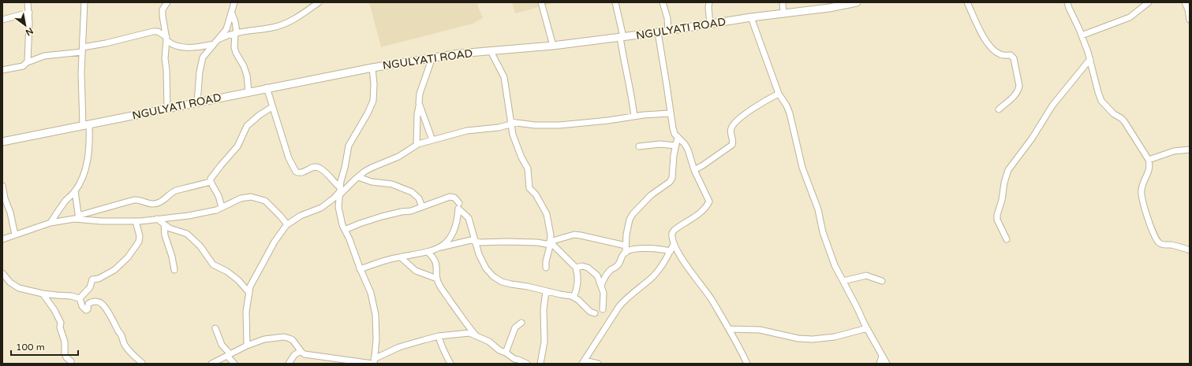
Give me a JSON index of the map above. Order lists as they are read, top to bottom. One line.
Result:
{"streets":{"main road":["NGULYATI ROAD"]},"scale_bar":"100 m","north":"bottom right"}
